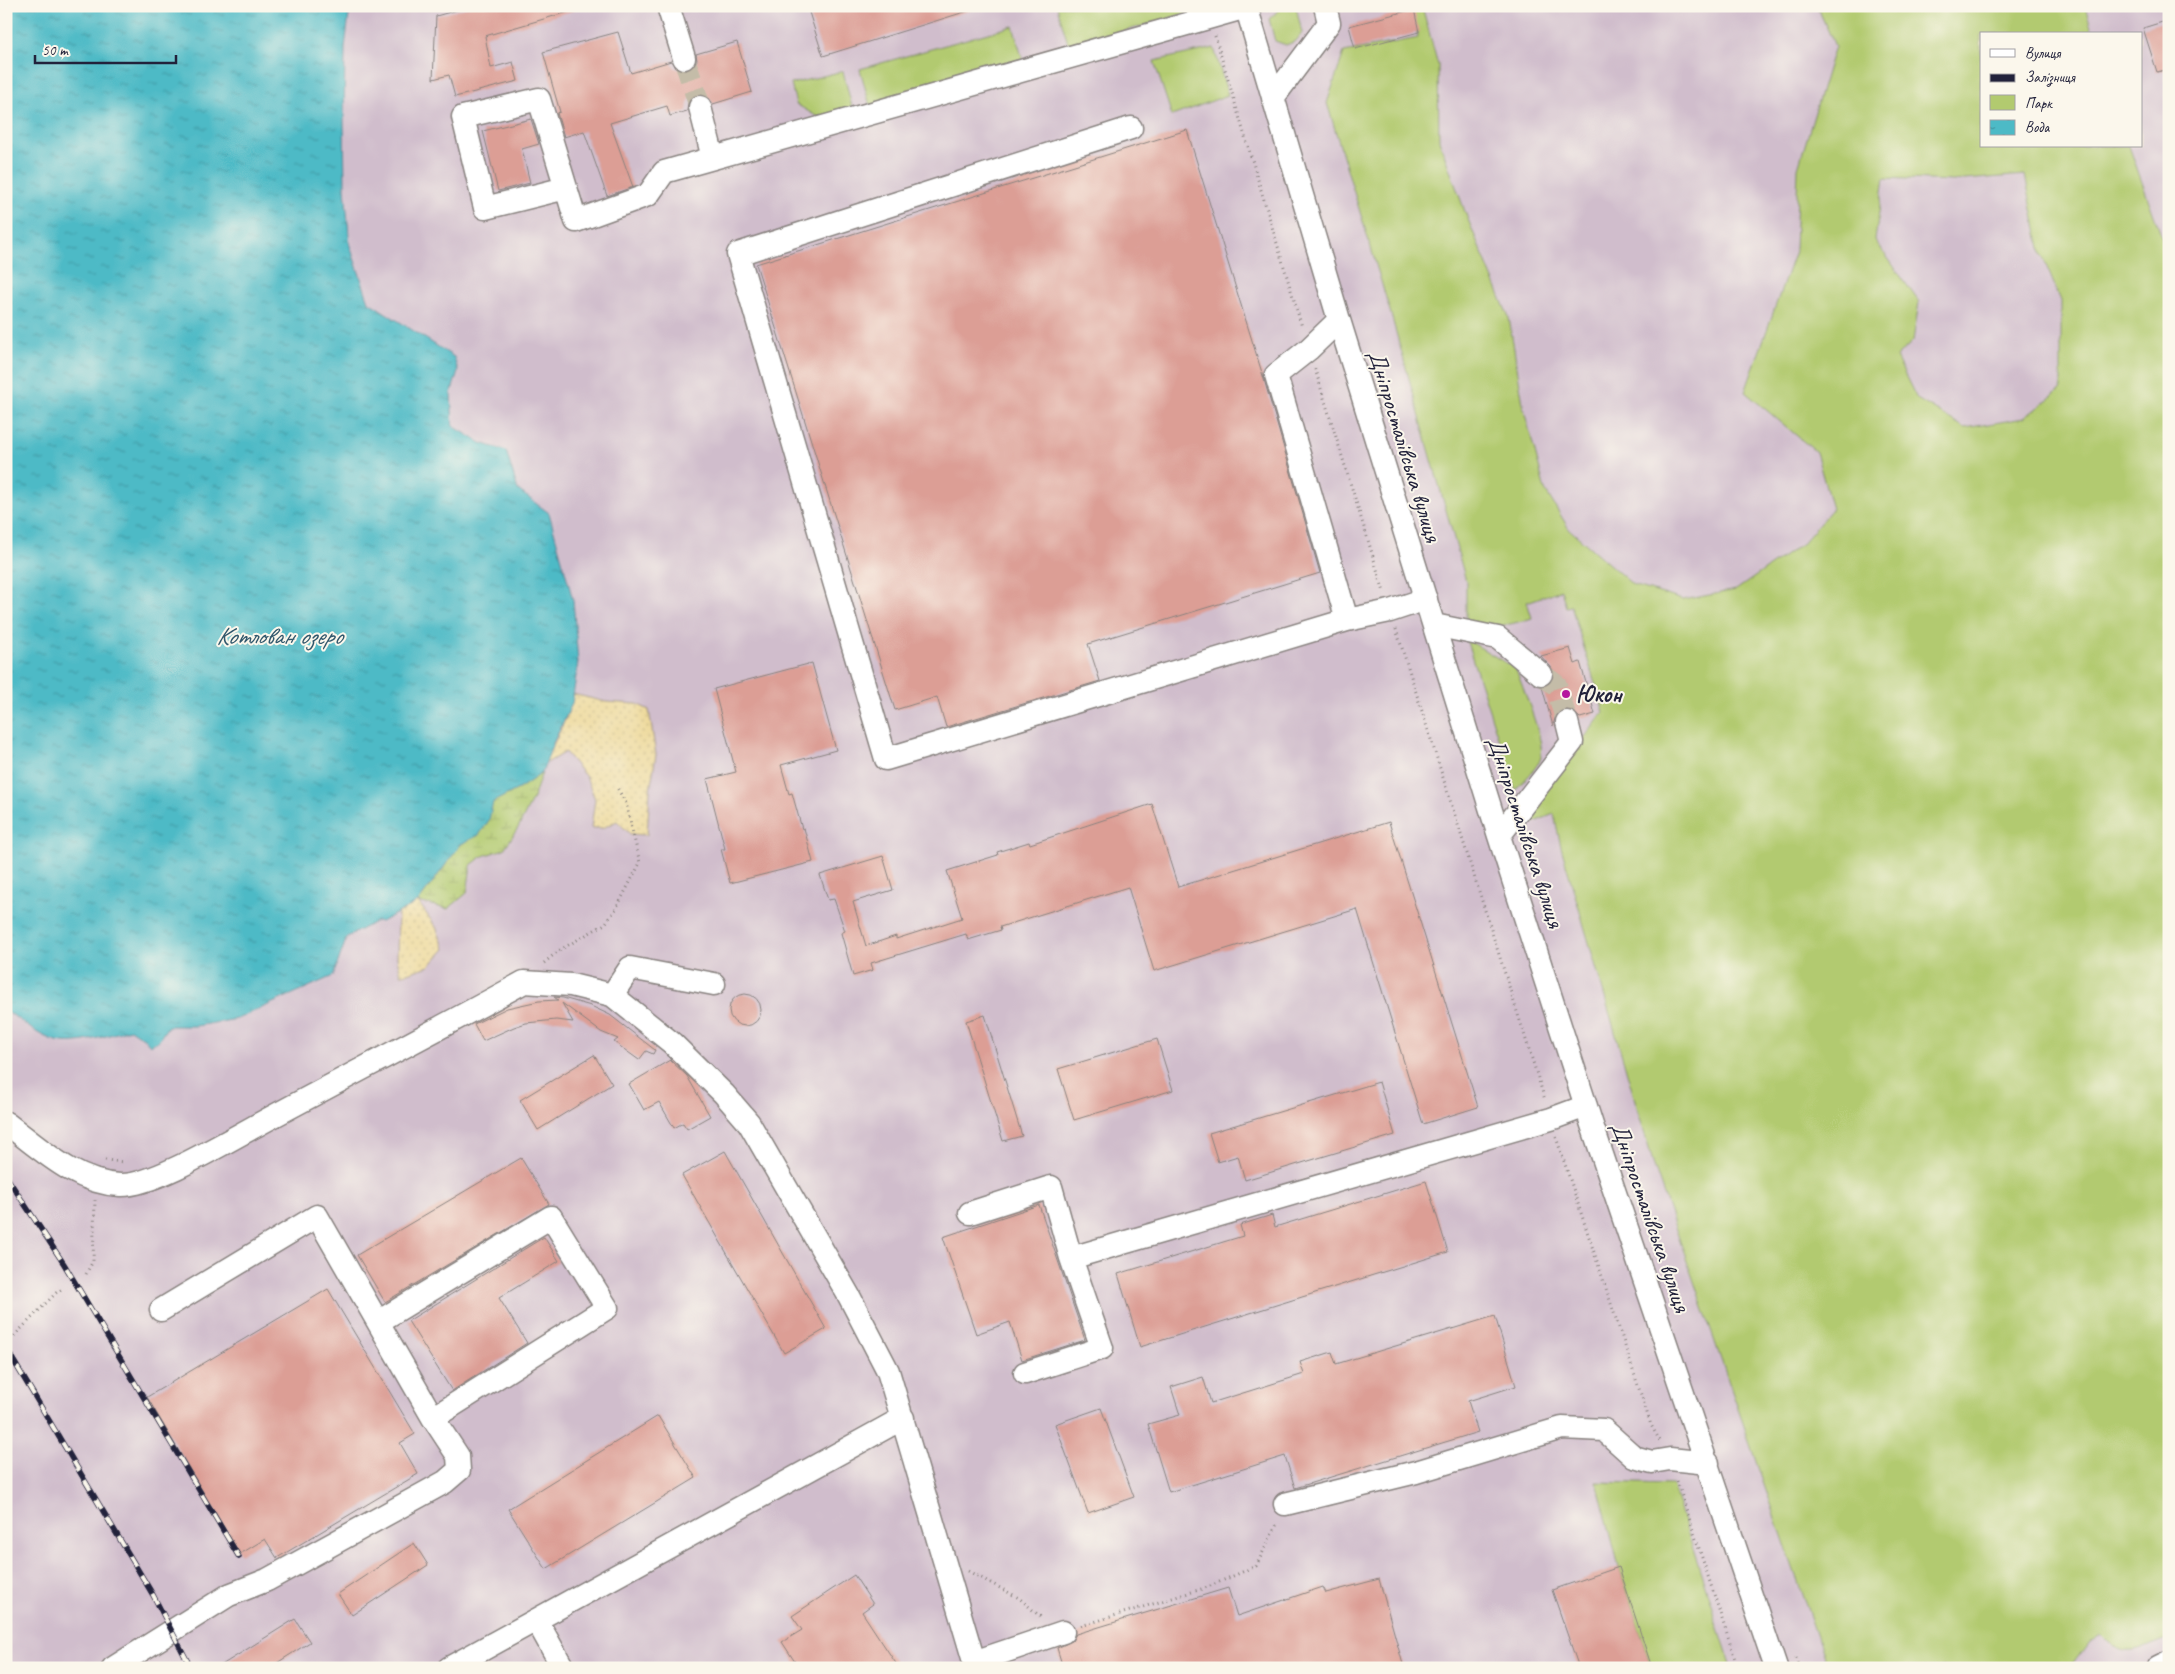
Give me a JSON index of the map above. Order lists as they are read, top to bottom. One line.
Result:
{"streets":{"street":["Дніпросталівська вулиця"]},"water":["Котлован озеро"],"places":["Юкон"],"legend":["Вулиця","Залізниця","Парк","Вода"],"scale_bar":"50 m"}
